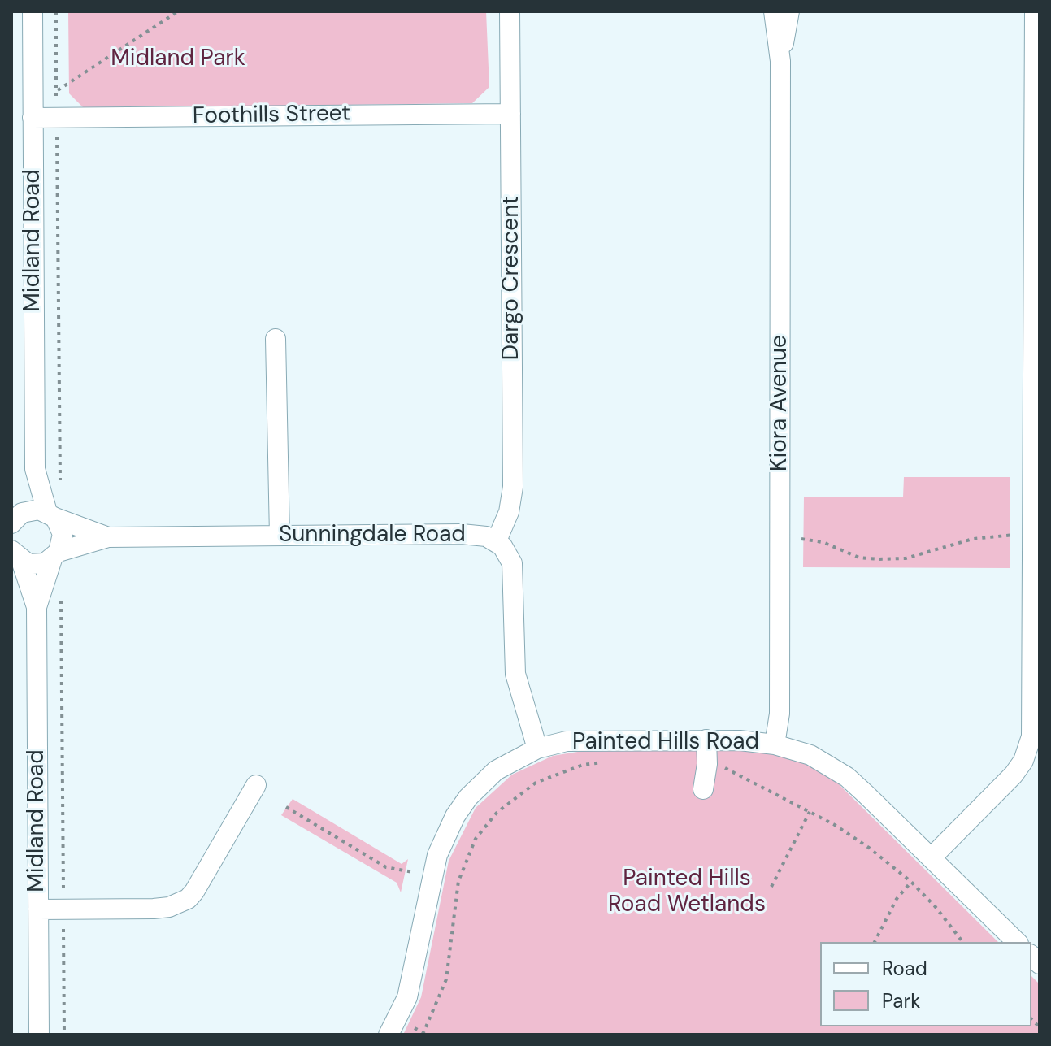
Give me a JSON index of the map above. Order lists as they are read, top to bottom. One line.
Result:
{"streets":{"street":["Foothills Street","Midland Road","Dargo Crescent","Kiora Avenue","Sunningdale Road","Painted Hills Road"]},"crossings":[["Foothills Street","Midland Road"],["Foothills Street","Dargo Crescent"],["Midland Road","Sunningdale Road"],["Dargo Crescent","Sunningdale Road"],["Kiora Avenue","Painted Hills Road"],["Sunningdale Road","Painted Hills Road"]],"parks":["Midland Park","Painted Hills Road Wetlands"],"legend":["Road","Park"]}
